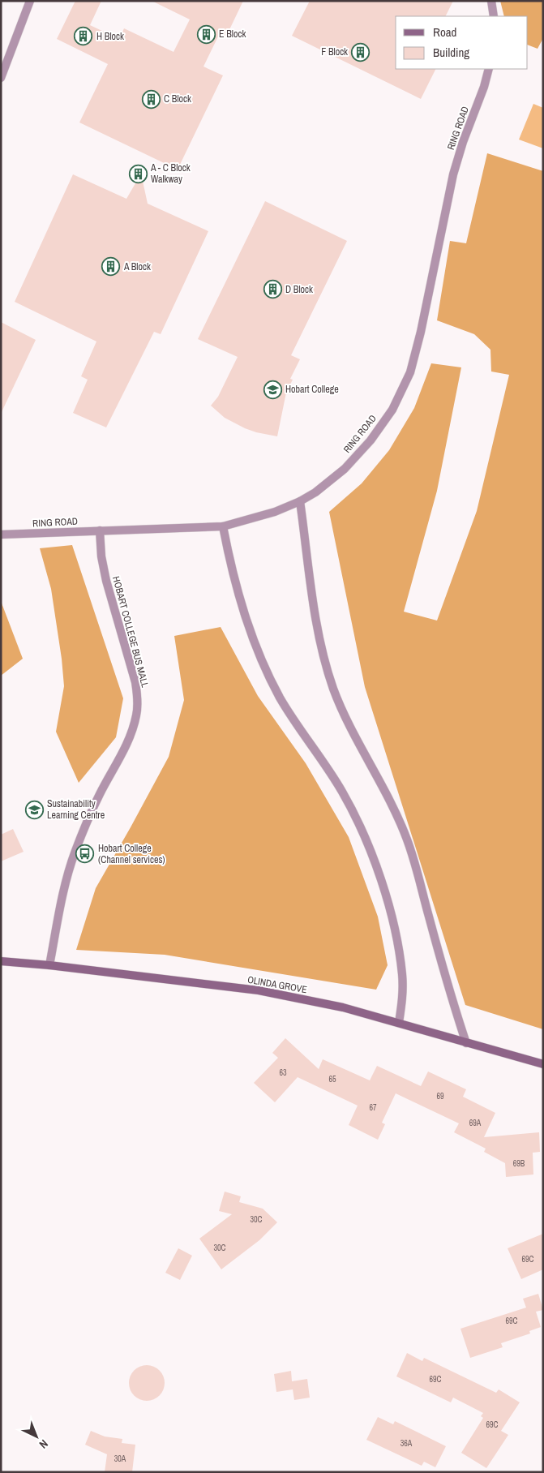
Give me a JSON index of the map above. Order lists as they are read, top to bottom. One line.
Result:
{"streets":{"main road":["OLINDA GROVE"],"street":["RING ROAD","HOBART COLLEGE BUS MALL"]},"crossings":[["RING ROAD","HOBART COLLEGE BUS MALL"],["HOBART COLLEGE BUS MALL","OLINDA GROVE"]],"places":{"building":["E Block","H Block","F Block","C Block","A - C Block Walkway","A Block","D Block"],"school or university":["Hobart College","Sustainability Learning Centre"],"bus stop":["Hobart College (Channel services)"]},"house_numbers":["63","65","69","67","69A","69B","30C","30C","69C","69C","69C","69C","36A","30A"],"legend":["Road","Building"],"north":"bottom right"}
